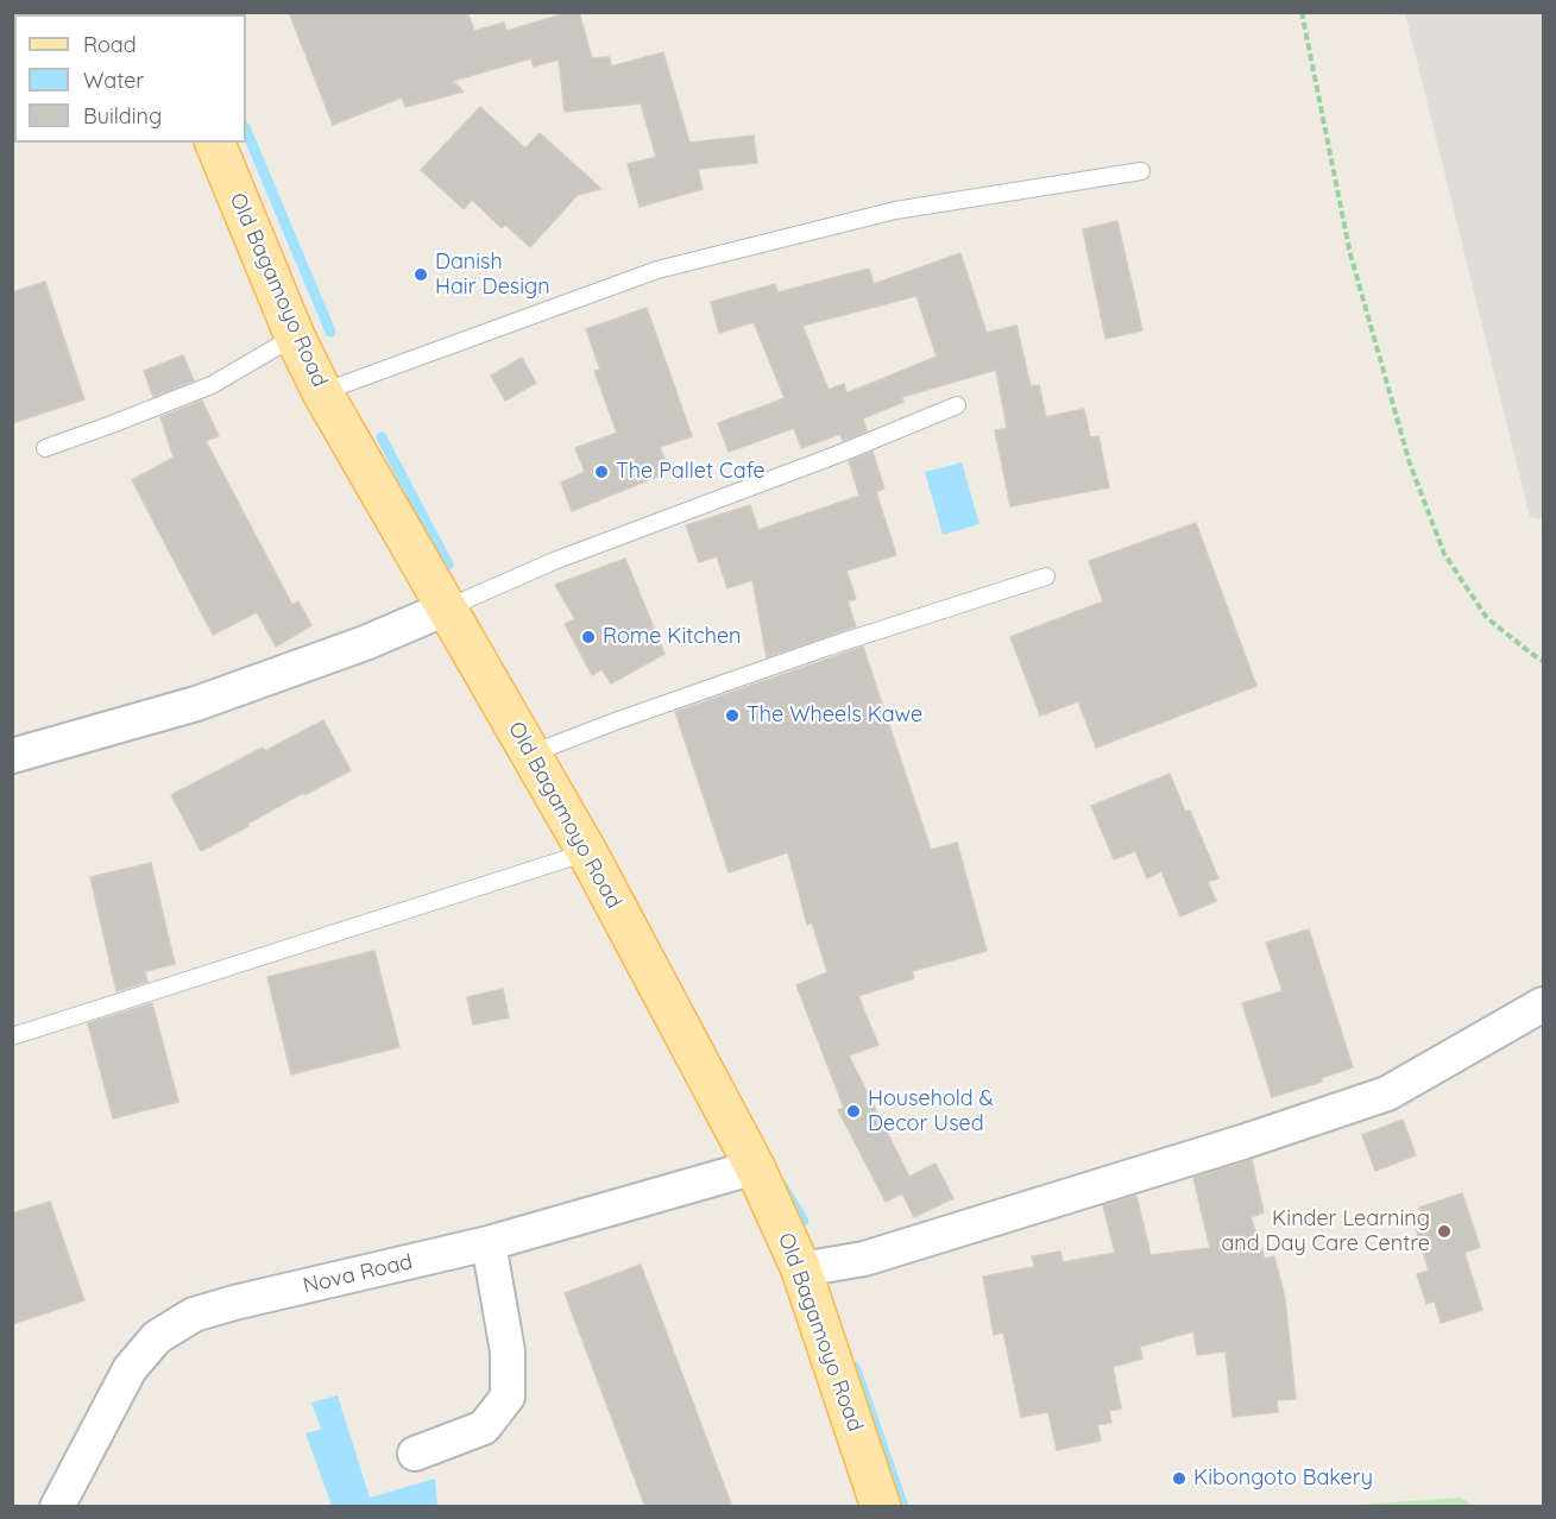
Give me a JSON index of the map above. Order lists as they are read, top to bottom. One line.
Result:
{"streets":{"main road":["Old Bagamoyo Road"],"street":["Nova Road"]},"crossings":[["Old Bagamoyo Road","Nova Road"]],"places":["Danish Hair Design","The Pallet Cafe","Rome Kitchen","The Wheels Kawe","Household & Decor Used","Kinder Learning and Day Care Centre","Kibongoto Bakery"],"legend":["Road","Water","Building"]}
